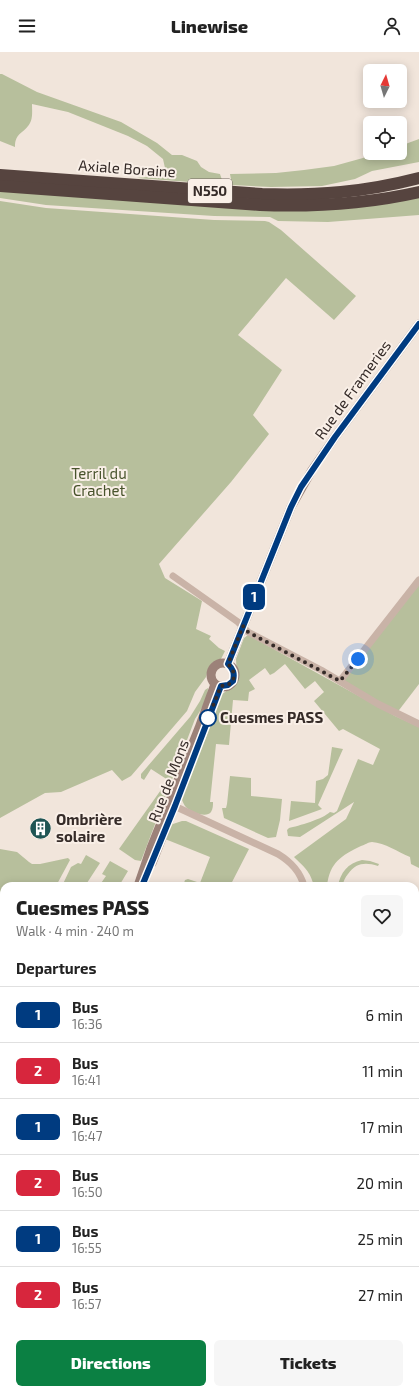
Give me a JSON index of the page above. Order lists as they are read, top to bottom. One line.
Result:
{"streets":{"highway":["Axiale Boraine","N550"],"main road":["Rue de Frameries","Rue de Mons"]},"parks":["Terril du Crachet"],"places":{"other":["Cuesmes PASS"],"building":["Ombrière solaire"]},"lines":["bus line 1"],"north":"top","page":{"header":"Linewise","on_map":"1","heading":[["Cuesmes PASS","Walk · 4 min · 240 m"],"Departures"],"list":[{"mark":"1","name":"Bus","note":"16:36","value":"6 min"},{"mark":"2","name":"Bus","note":"16:41","value":"11 min"},{"mark":"1","name":"Bus","note":"16:47","value":"17 min"},{"mark":"2","name":"Bus","note":"16:50","value":"20 min"},{"mark":"1","name":"Bus","note":"16:55","value":"25 min"},{"mark":"2","name":"Bus","note":"16:57","value":"27 min"}],"buttons":["Directions","Tickets"]}}
